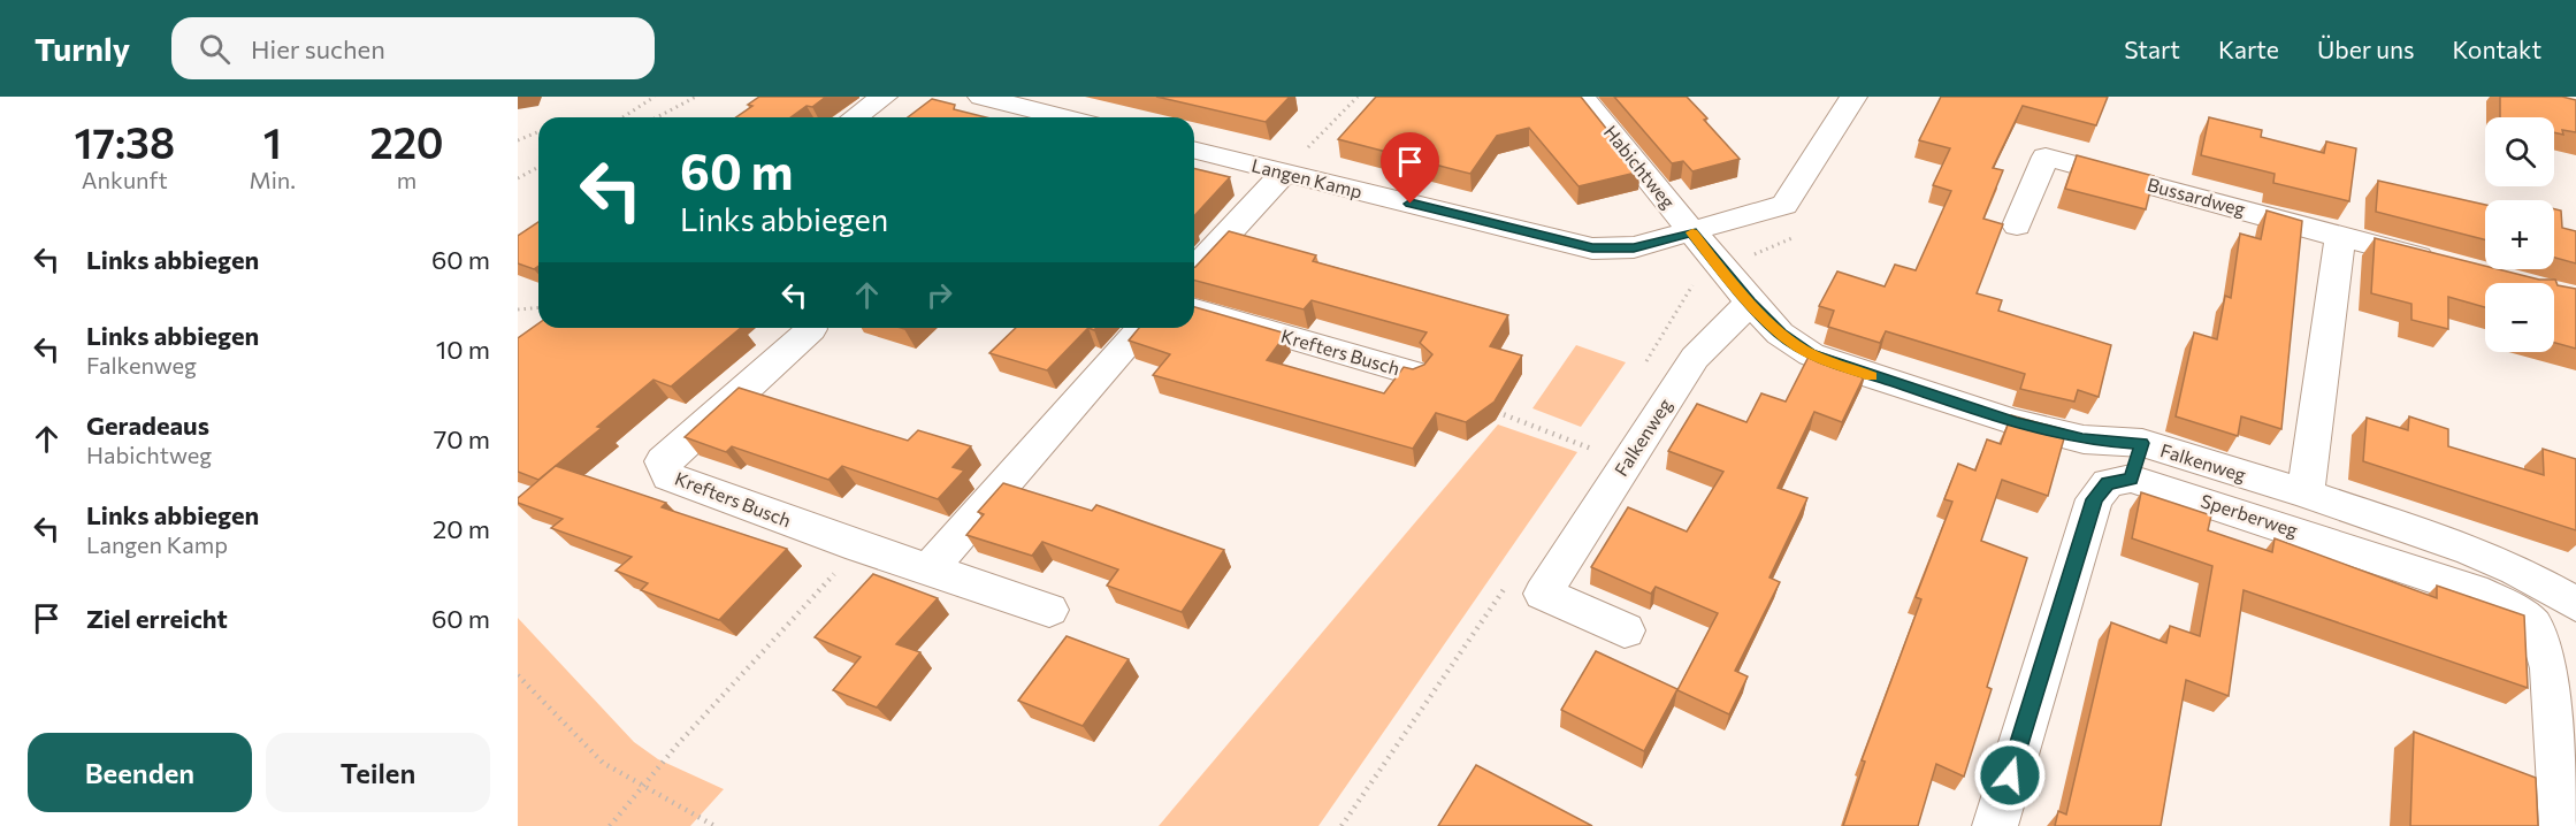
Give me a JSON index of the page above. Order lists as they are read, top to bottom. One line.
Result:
{"streets":{"street":["Habichtweg","Langen Kamp","Bussardweg","Krefters Busch","Falkenweg","Sperberweg"]},"crossings":[["Habichtweg","Langen Kamp"],["Habichtweg","Falkenweg"],["Falkenweg","Sperberweg"]],"page":{"header":"Turnly","search":"Hier suchen","nav":["Start","Karte","Über uns","Kontakt"],"eta":["17:38","Ankunft","1","Min.","220","m"],"map_buttons":["+","−"],"turn":["60 m","Links abbiegen"],"list":[{"name":"Links abbiegen","value":"60 m"},{"name":"Links abbiegen","note":"Falkenweg","value":"10 m"},{"name":"Geradeaus","note":"Habichtweg","value":"70 m"},{"name":"Links abbiegen","note":"Langen Kamp","value":"20 m"},{"name":"Ziel erreicht","value":"60 m"}],"buttons":["Beenden","Teilen"]}}
